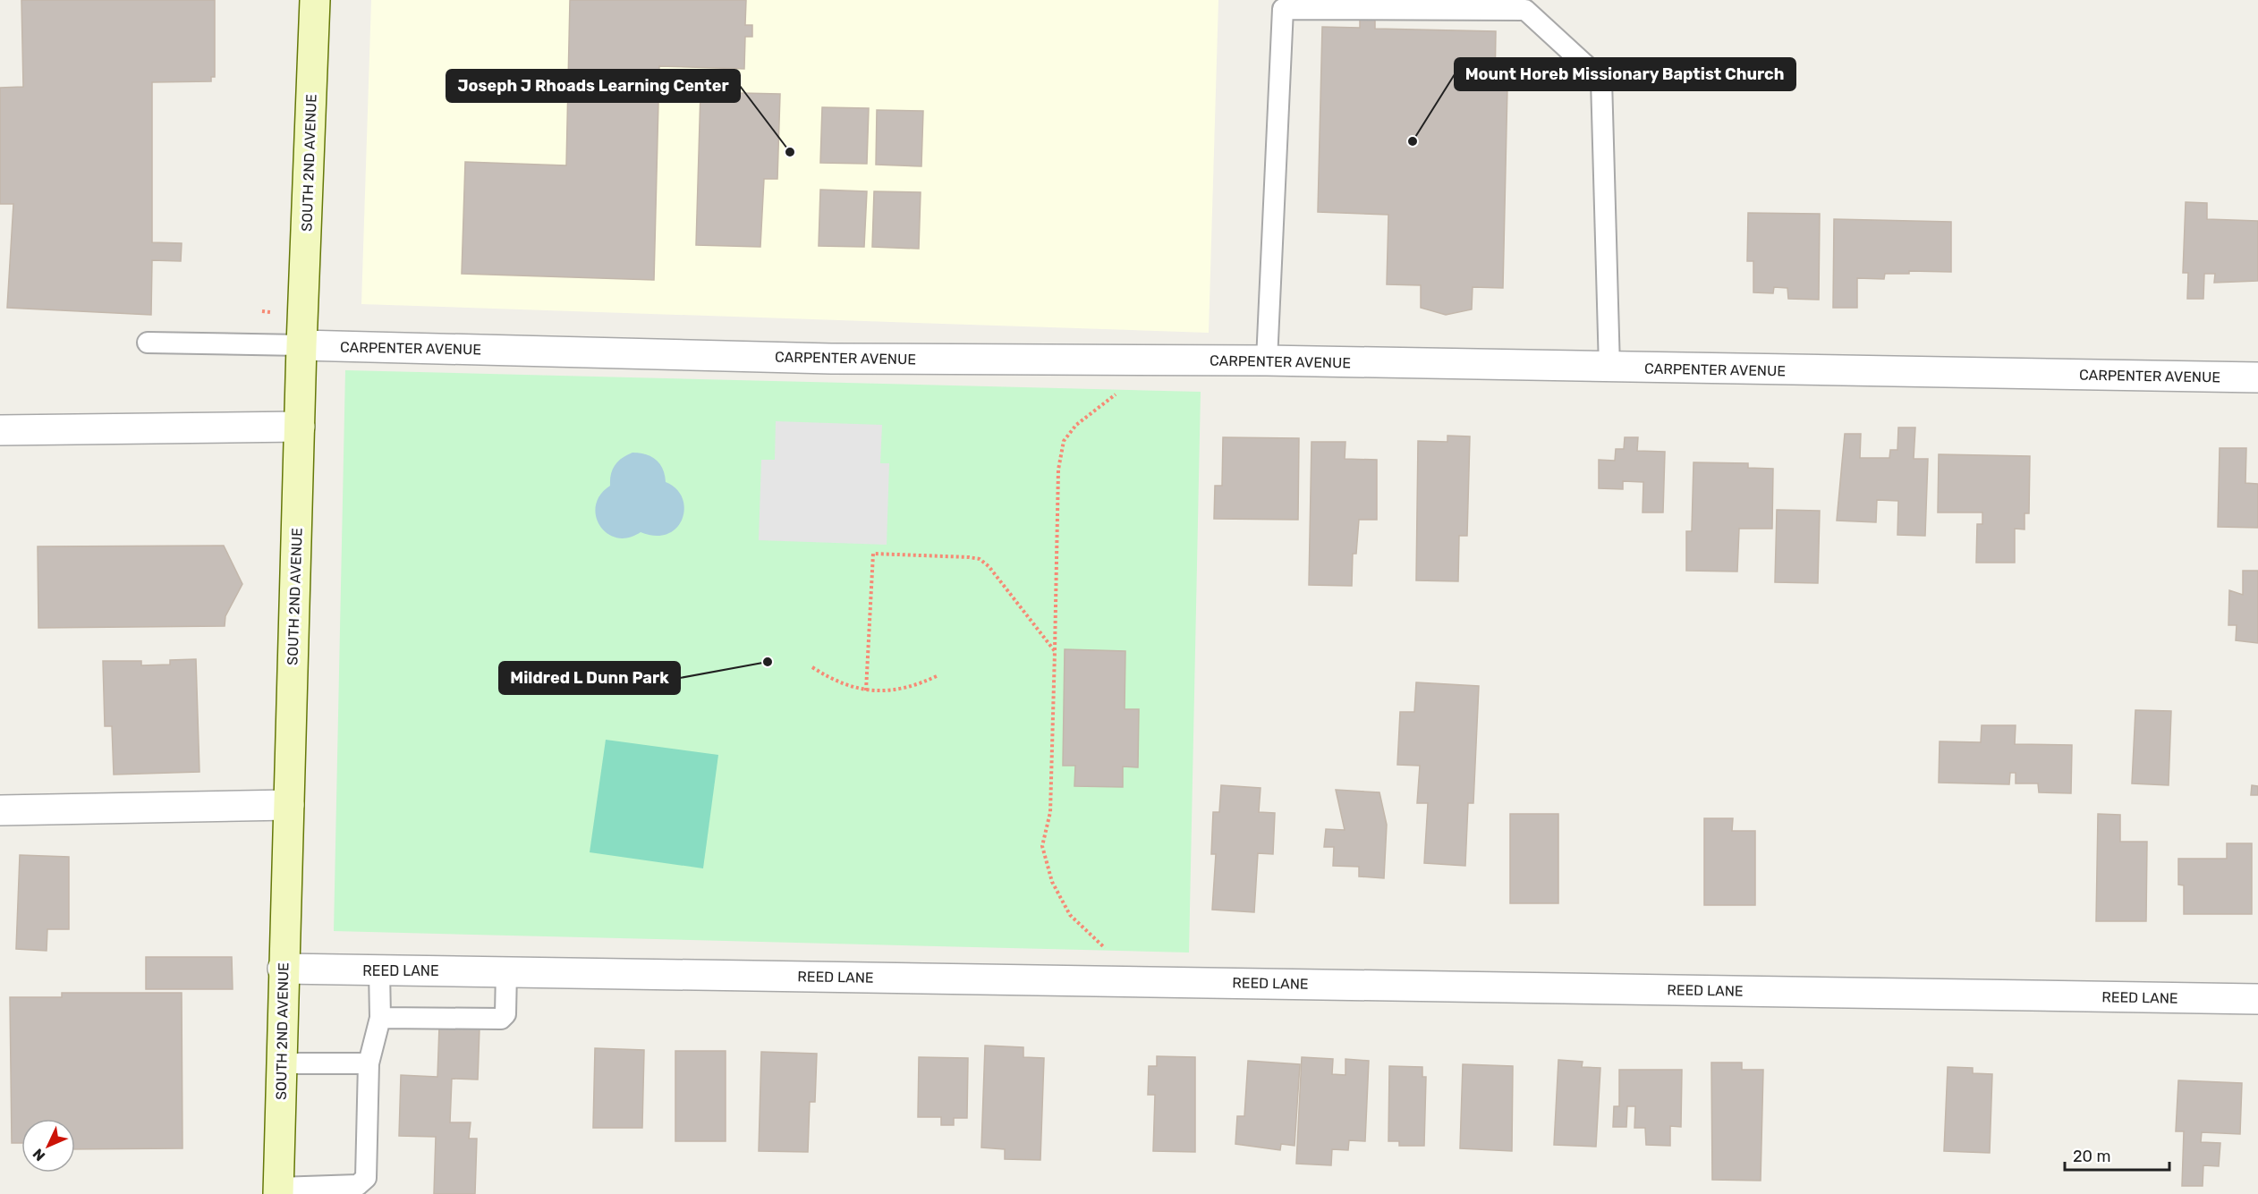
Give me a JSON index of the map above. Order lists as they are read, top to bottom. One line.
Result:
{"streets":{"main road":["SOUTH 2ND AVENUE"],"street":["CARPENTER AVENUE","REED LANE"]},"crossings":[["SOUTH 2ND AVENUE","CARPENTER AVENUE"],["SOUTH 2ND AVENUE","REED LANE"]],"places":["Mount Horeb Missionary Baptist Church","Joseph J Rhoads Learning Center","Mildred L Dunn Park"],"scale_bar":"20 m","north":"bottom left"}
